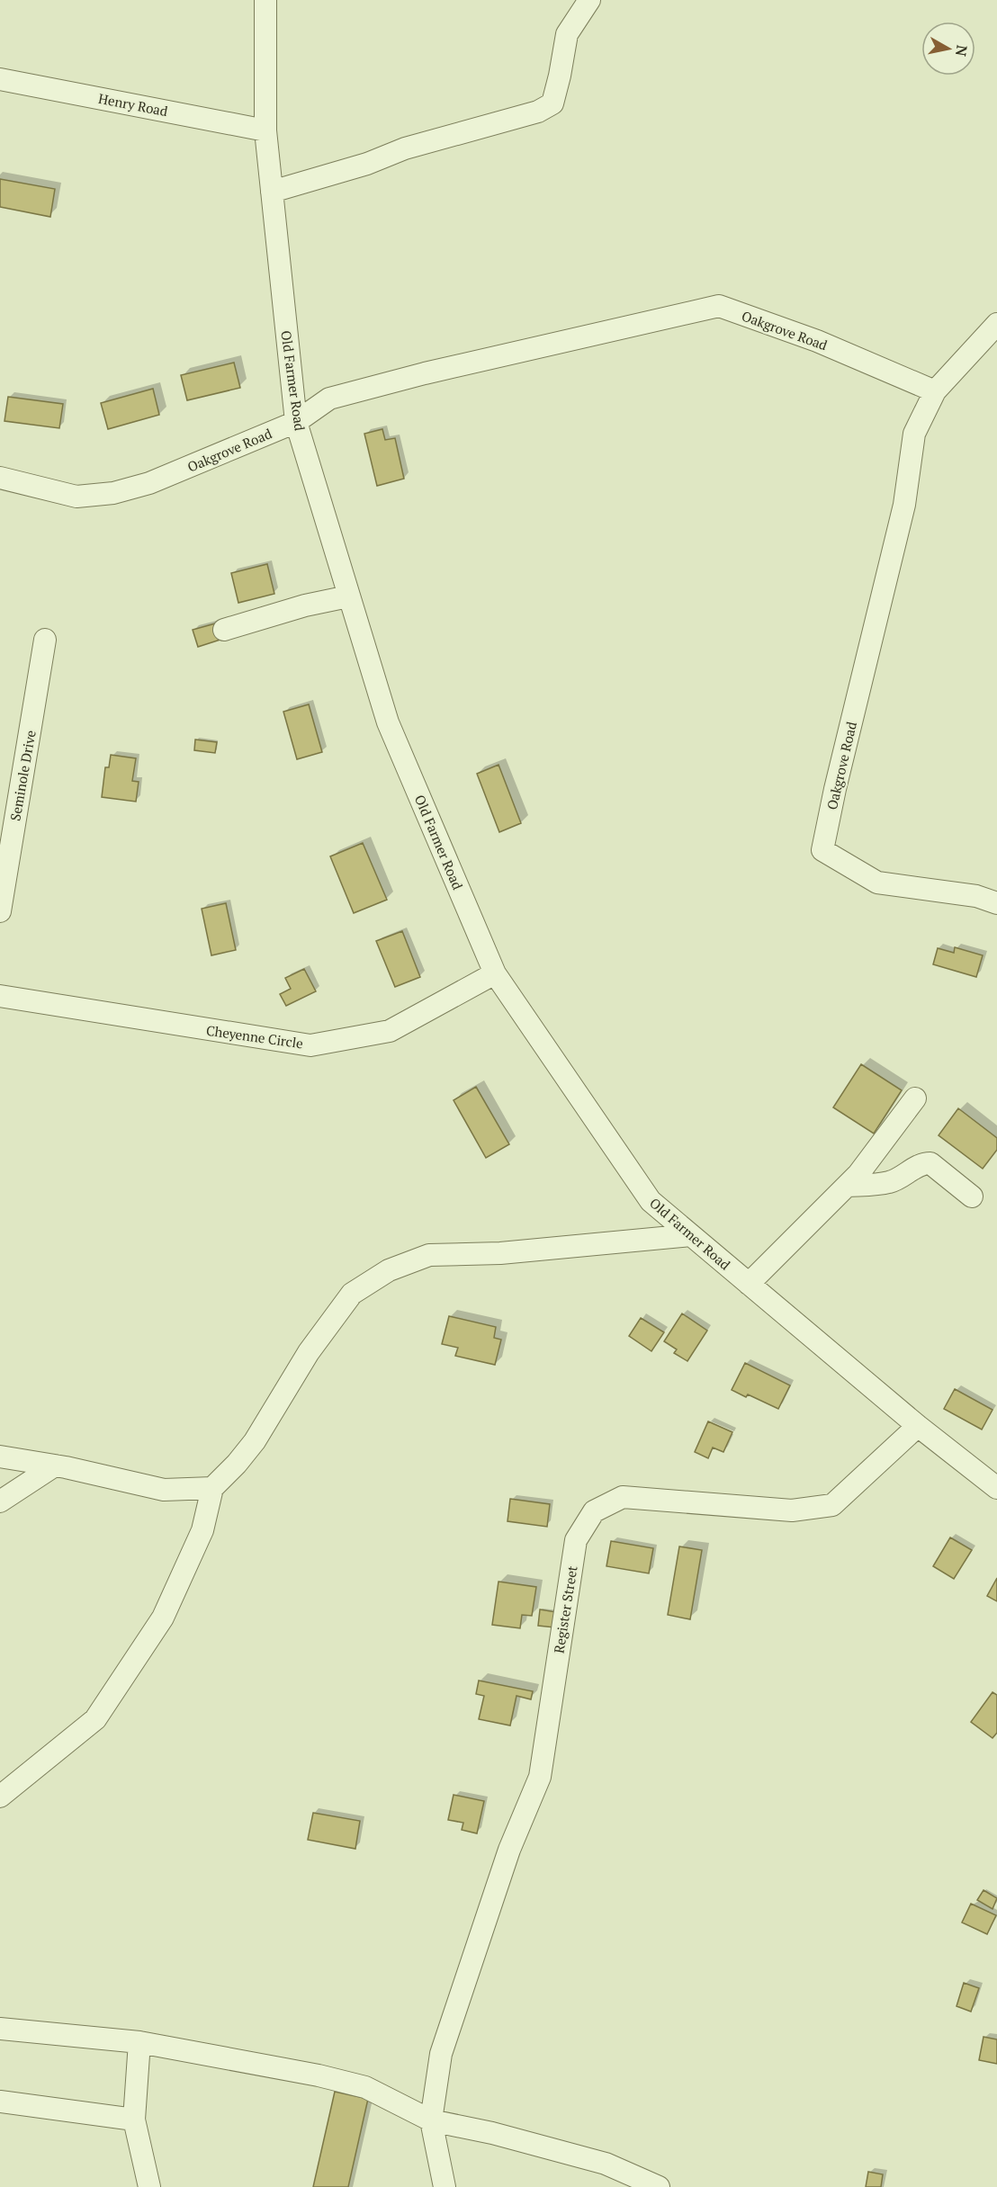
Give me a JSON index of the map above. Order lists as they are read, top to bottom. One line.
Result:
{"streets":{"street":["Henry Road","Oakgrove Road","Old Farmer Road","Seminole Drive","Cheyenne Circle","Register Street"]},"crossings":[["Henry Road","Old Farmer Road"],["Oakgrove Road","Old Farmer Road"],["Old Farmer Road","Cheyenne Circle"],["Old Farmer Road","Register Street"]],"north":"right"}
